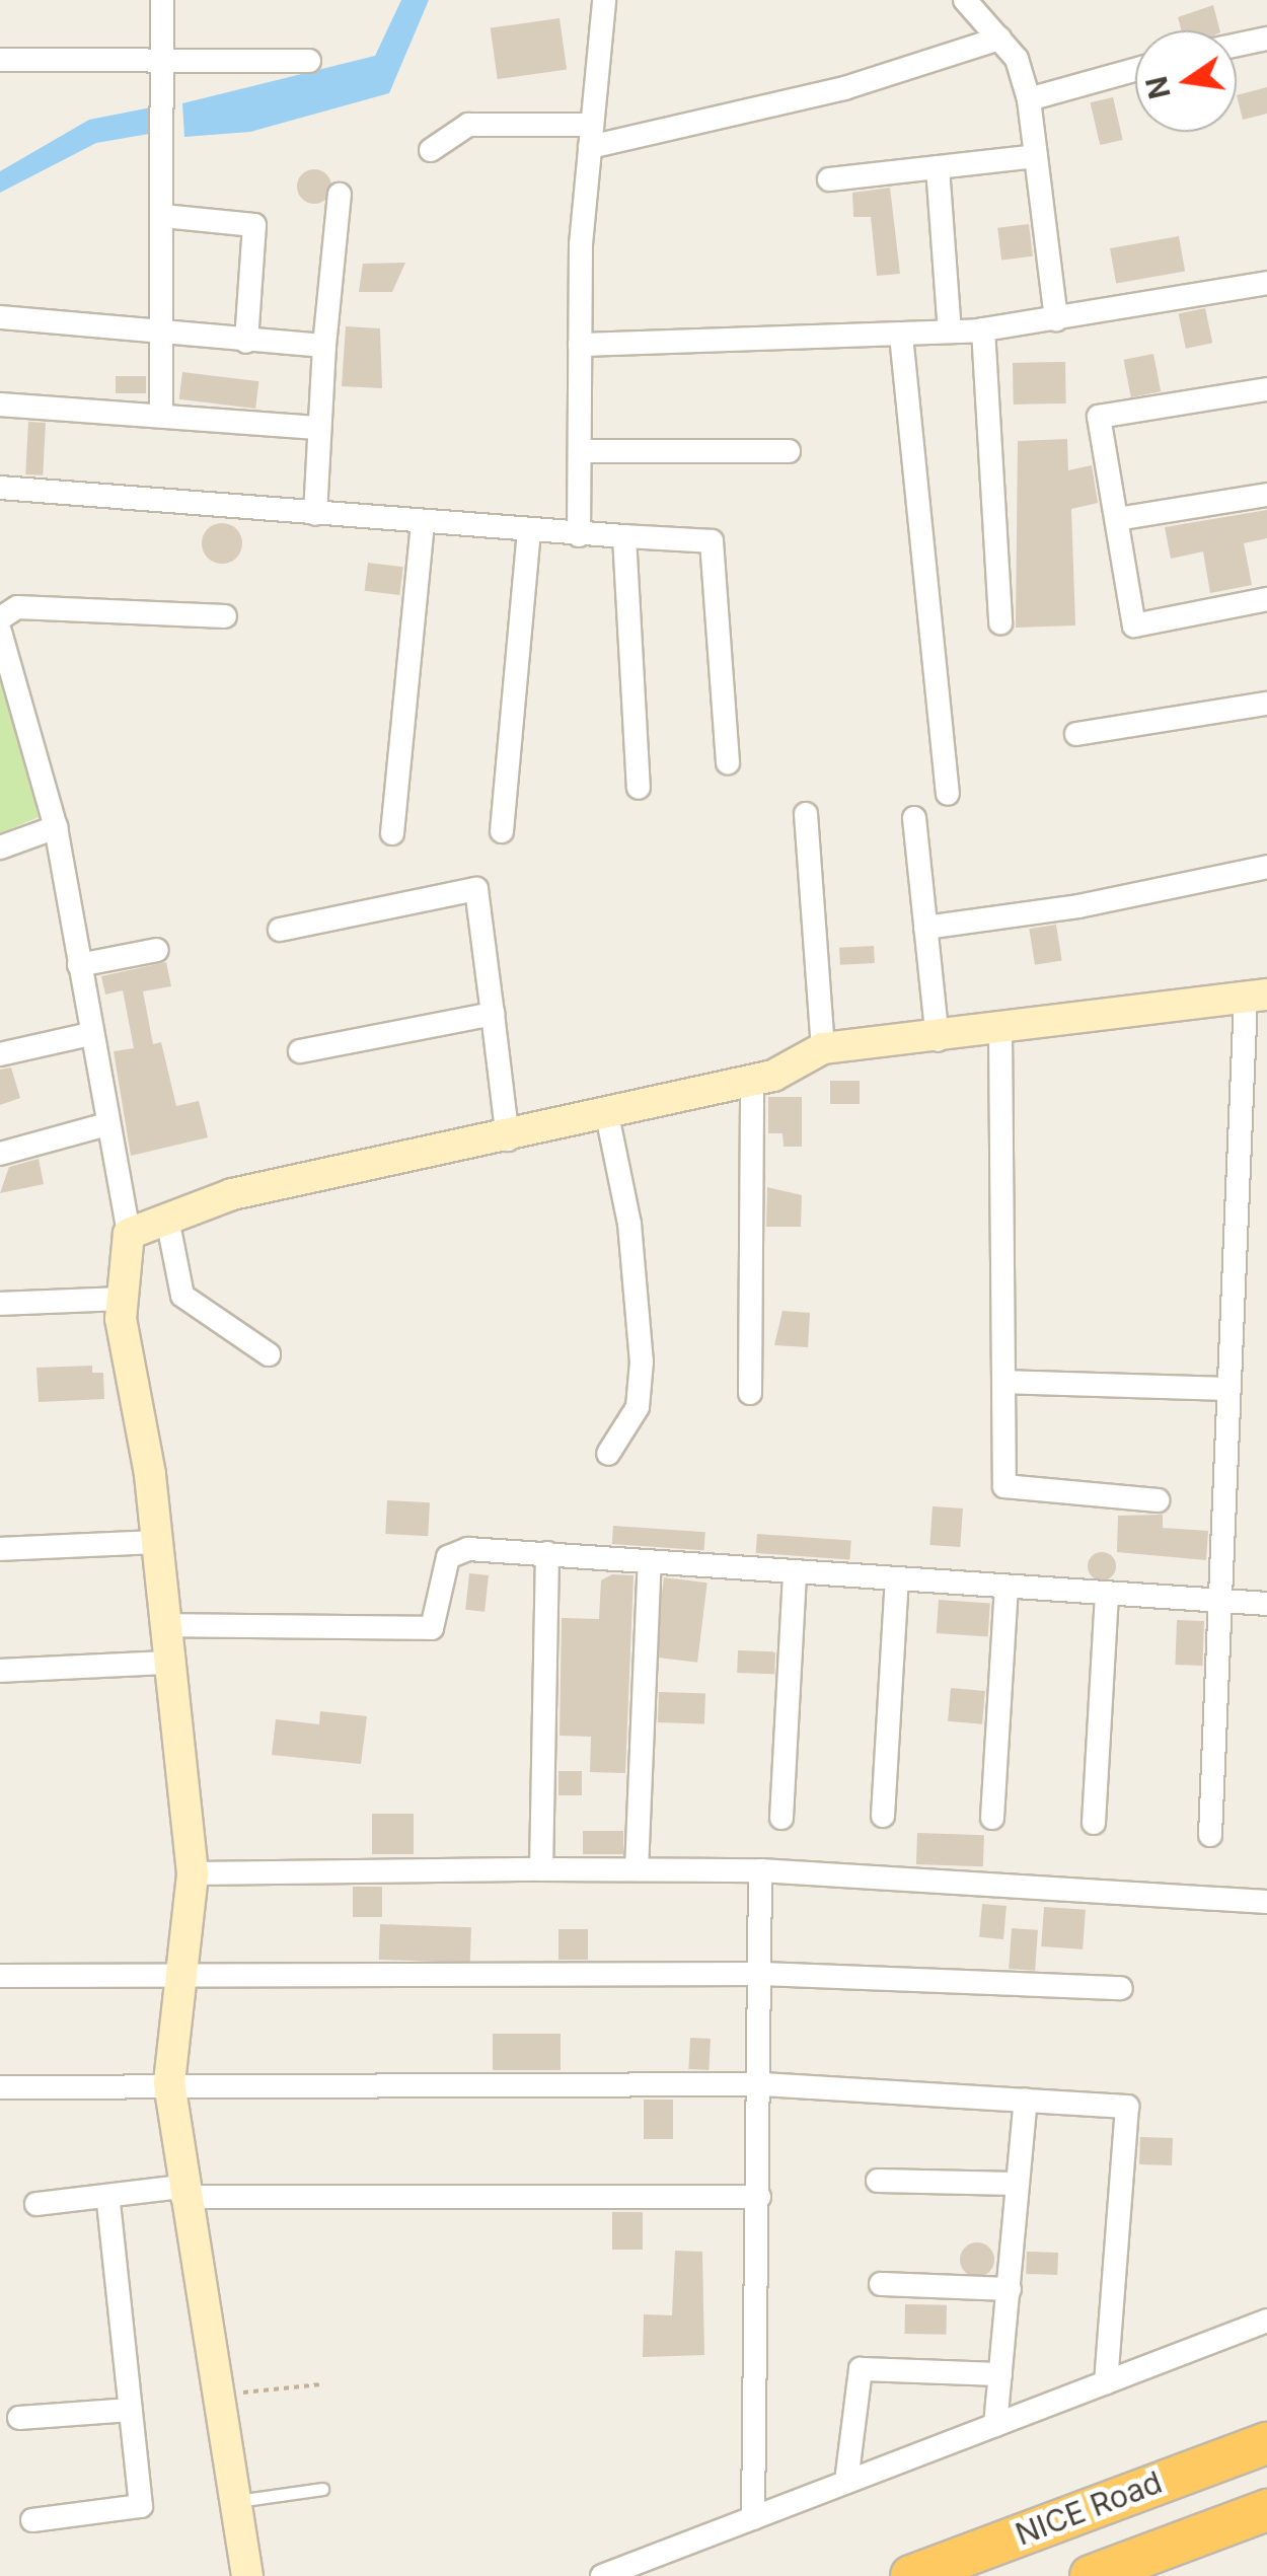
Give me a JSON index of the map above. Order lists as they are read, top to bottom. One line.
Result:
{"streets":{"highway":["NICE Road"]},"north":"left"}
